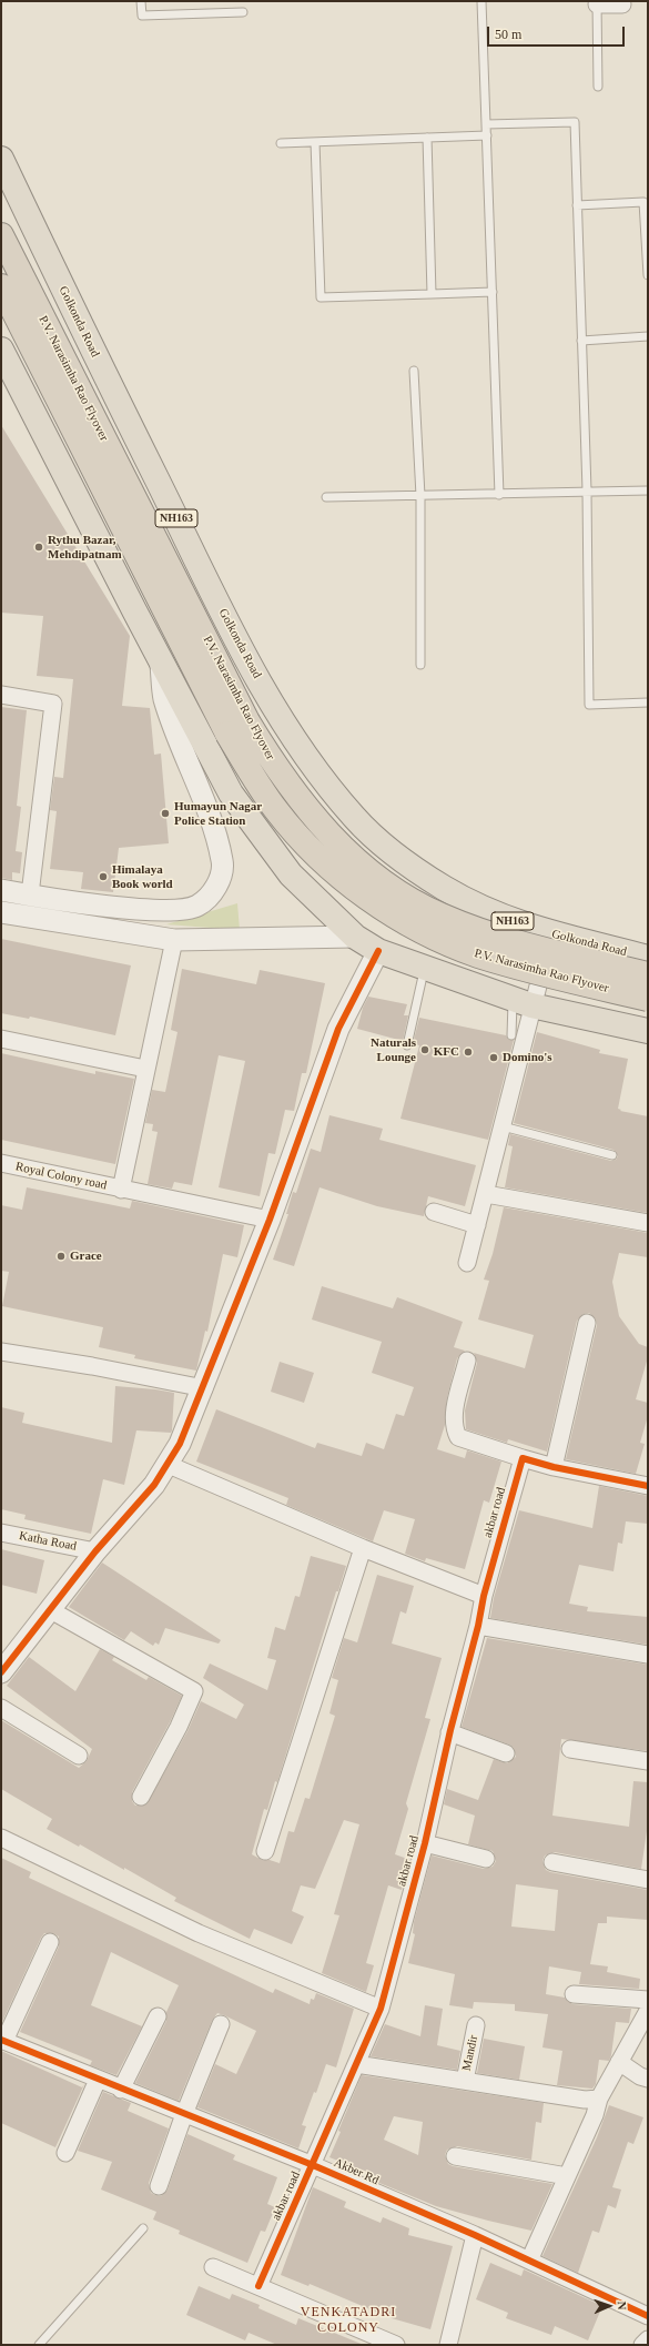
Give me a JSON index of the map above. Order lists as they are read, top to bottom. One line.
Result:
{"streets":{"highway":["Golkonda Road","P.V. Narasimha Rao Flyover","NH163"],"street":["Royal Colony road","akbar road","Katha Road","Mandir","Akber Rd"]},"crossings":[["akbar road","Akber Rd"]],"districts":["VENKATADRI COLONY"],"places":["Rythu Bazar, Mehdipatnam","Humayun Nagar Police Station","Himalaya Book world","Naturals Lounge","KFC","Domino's","Grace"],"scale_bar":"50 m","north":"right"}
